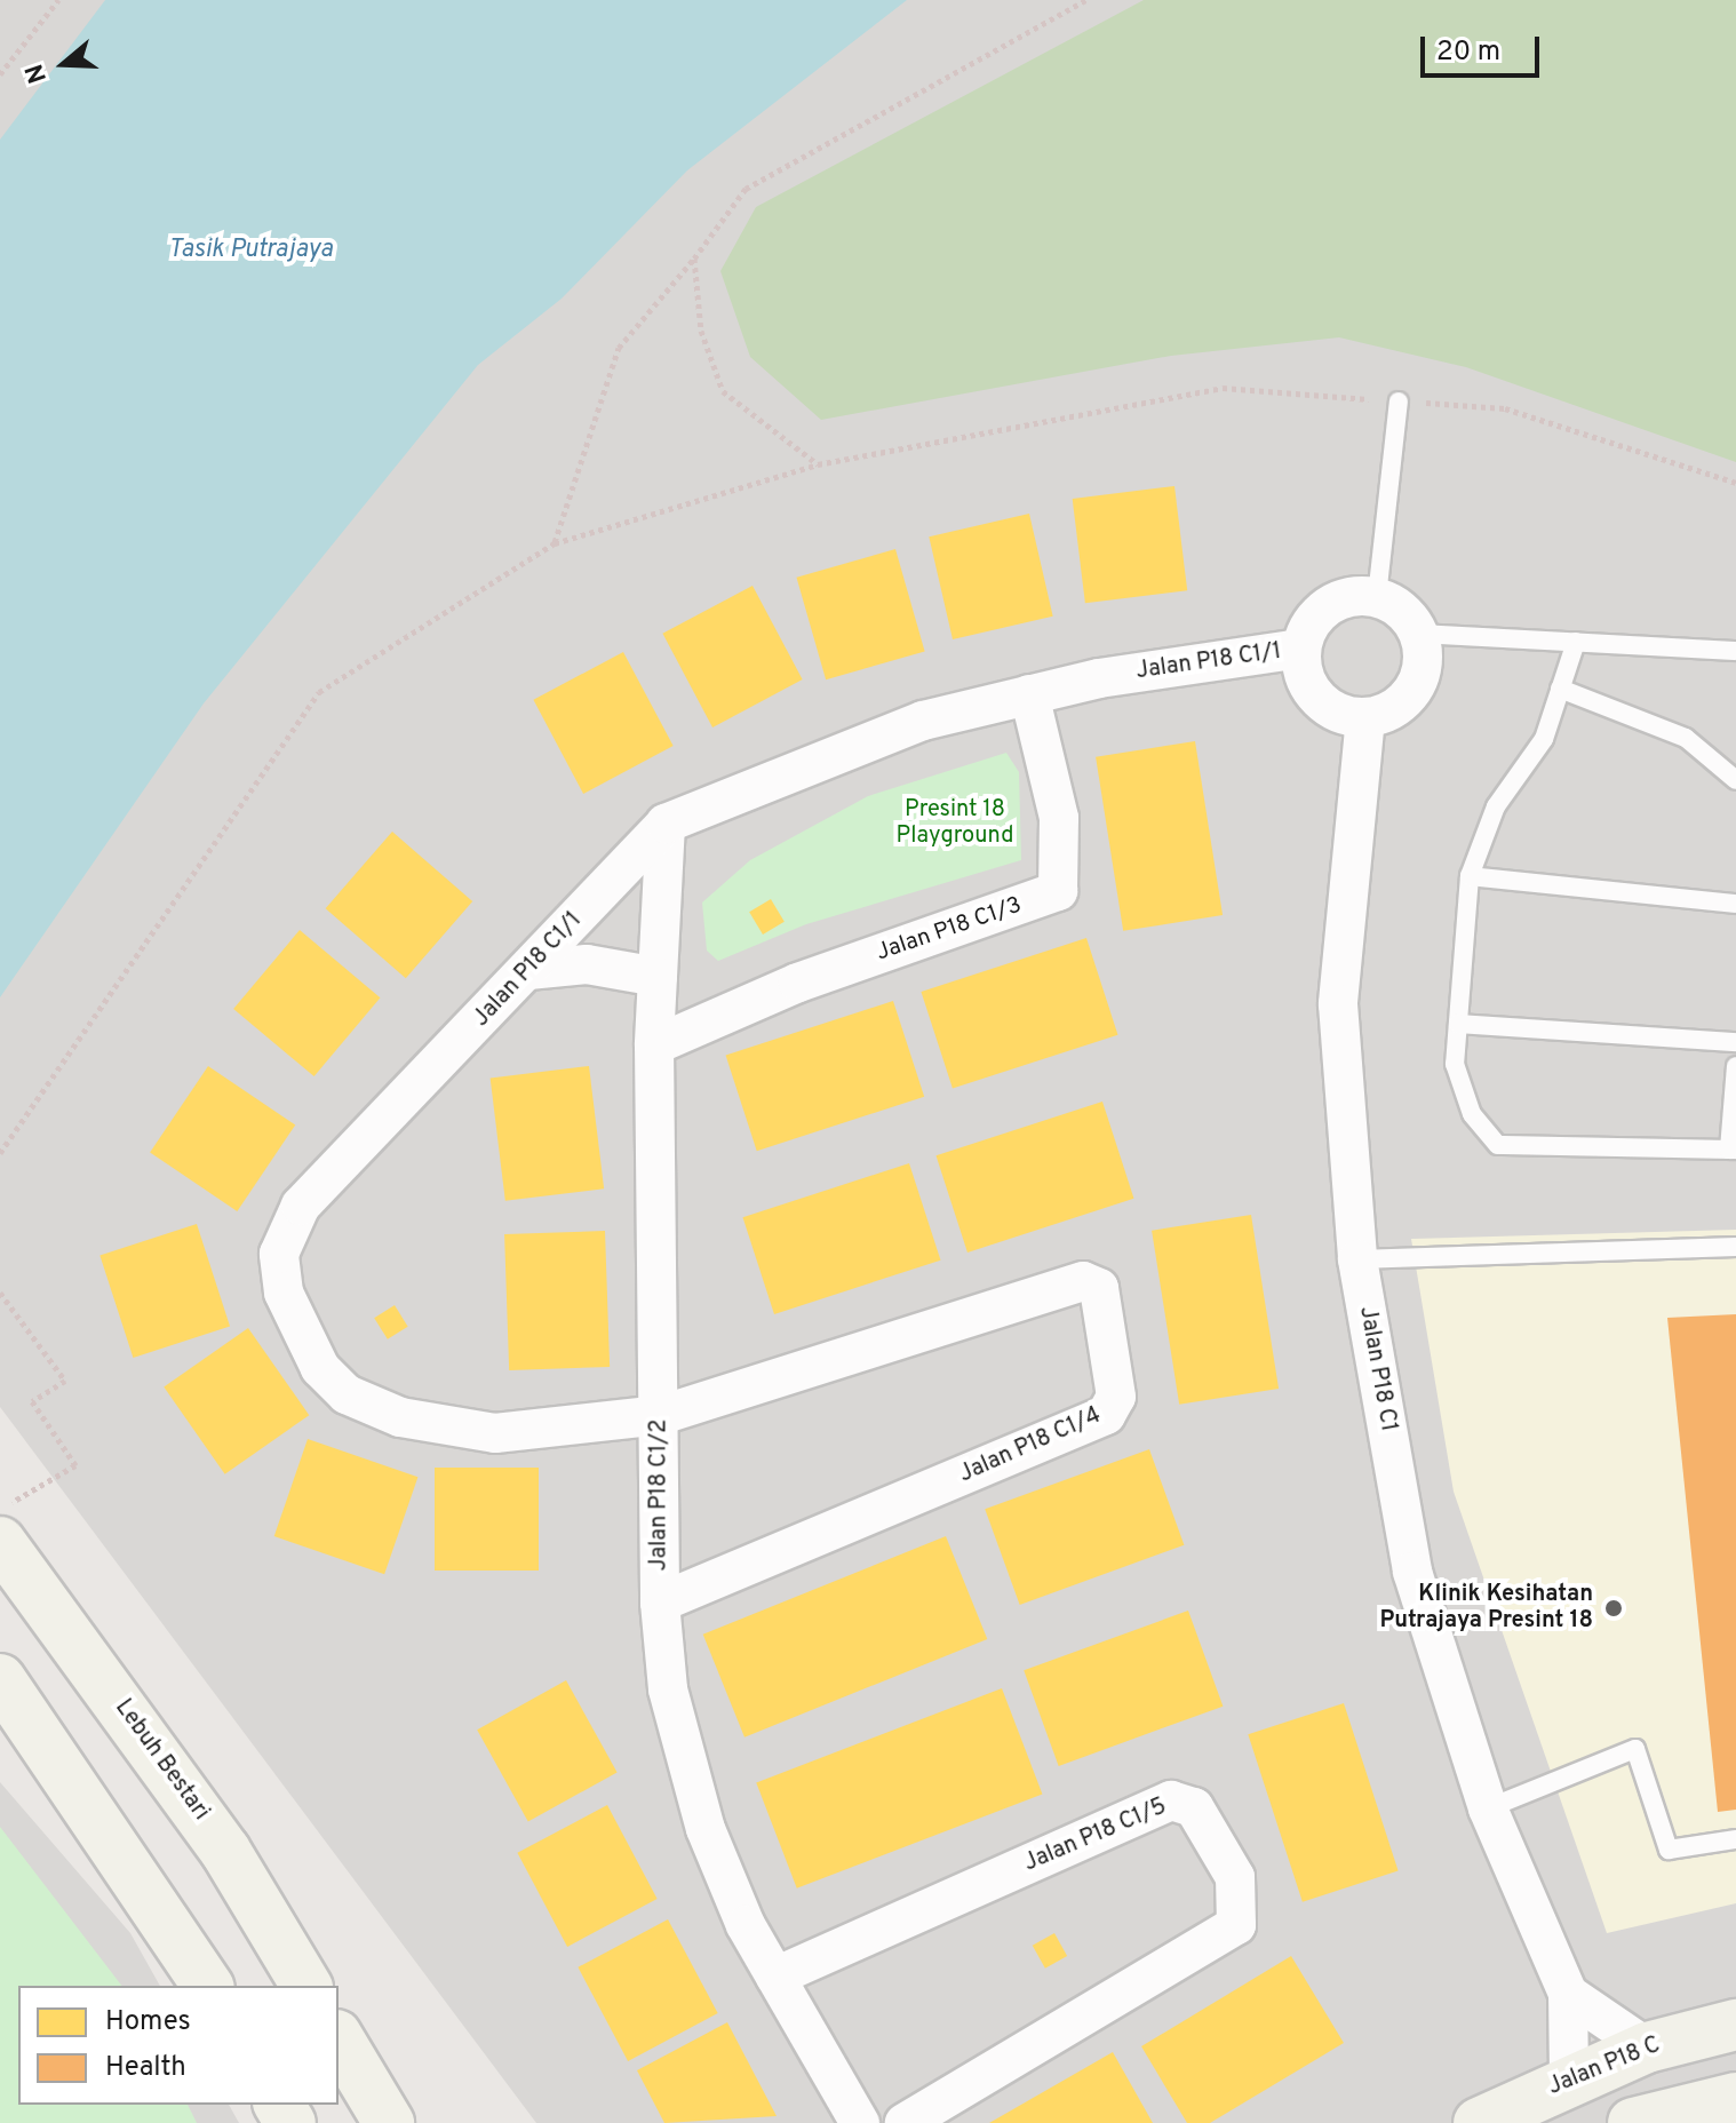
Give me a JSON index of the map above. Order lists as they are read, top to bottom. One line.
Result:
{"streets":{"main road":["Lebuh Bestari","Jalan P18 C"],"street":["Jalan P18 C1/1","Jalan P18 C1/3","Jalan P18 C1","Jalan P18 C1/4","Jalan P18 C1/2","Jalan P18 C1/5"]},"crossings":[["Jalan P18 C1/1","Jalan P18 C1/3"],["Jalan P18 C1/1","Jalan P18 C1"],["Jalan P18 C1/1","Jalan P18 C1/4"],["Jalan P18 C1/1","Jalan P18 C1/2"],["Jalan P18 C1/3","Jalan P18 C1/2"],["Jalan P18 C1","Jalan P18 C"],["Jalan P18 C1/4","Jalan P18 C1/2"],["Jalan P18 C1/2","Jalan P18 C1/5"]],"water":["Tasik Putrajaya"],"parks":["Presint 18 Playground"],"places":["Klinik Kesihatan Putrajaya Presint 18"],"legend":["Homes","Health"],"scale_bar":"20 m","north":"left"}
